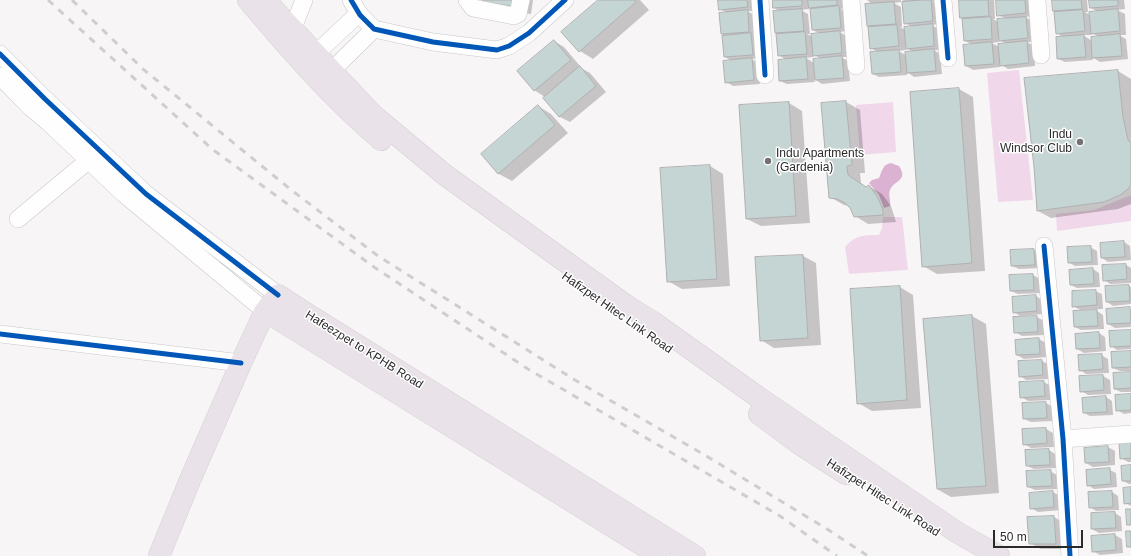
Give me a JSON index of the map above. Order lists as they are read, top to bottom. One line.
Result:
{"streets":{"main road":["Hafizpet Hitec Link Road","Hafeezpet to KPHB Road"]},"places":["Indu Windsor Club","Indu Apartments (Gardenia)"],"scale_bar":"50 m"}
